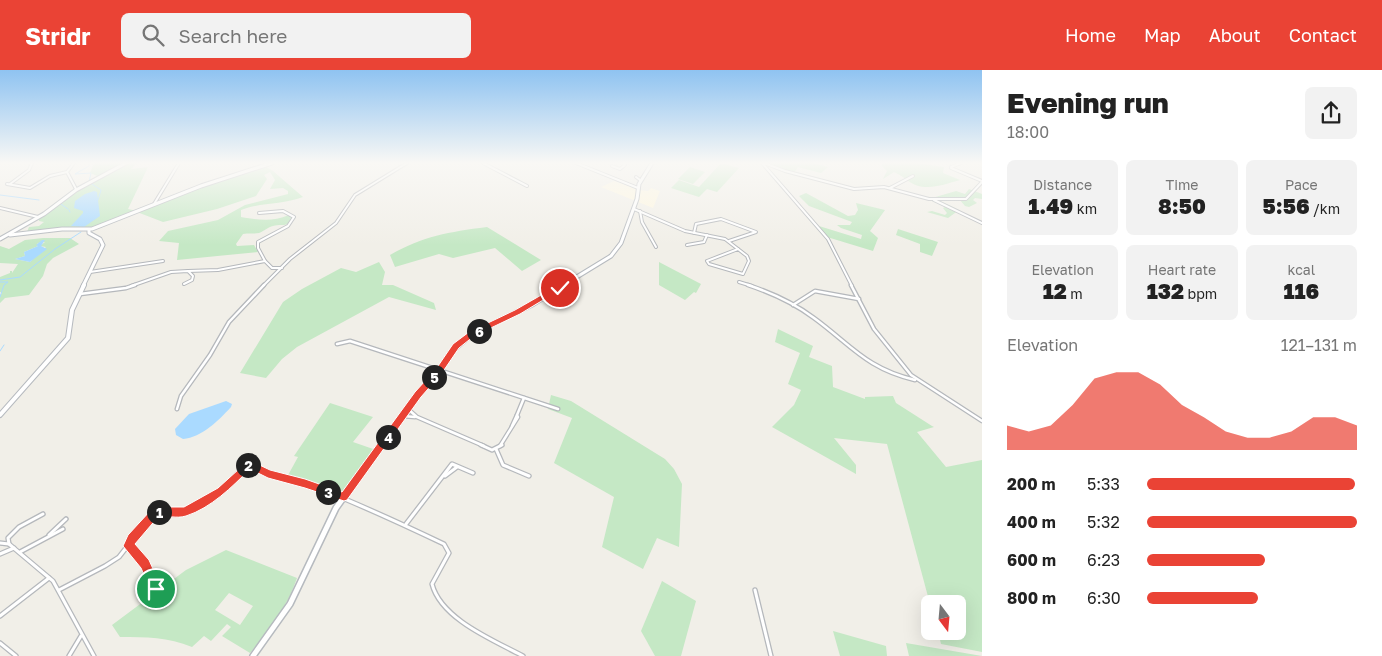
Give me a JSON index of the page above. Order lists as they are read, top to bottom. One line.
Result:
{"north":"bottom","page":{"header":"Stridr","search":"Search here","nav":["Home","Map","About","Contact"],"heading":["Evening run","18:00"],"stats":[["Distance","1.49 km"],["Time","8:50"],["Pace","5:56 /km"],["Elevation","12 m"],["Heart rate","132 bpm"],["kcal","116"]],"pins":["6","5","4","2","3","1"],"chart":["Elevation","121–131 m"],"list":[{"name":"200 m","note":"5:33"},{"name":"400 m","note":"5:32"},{"name":"600 m","note":"6:23"},{"name":"800 m","note":"6:30"}]}}
